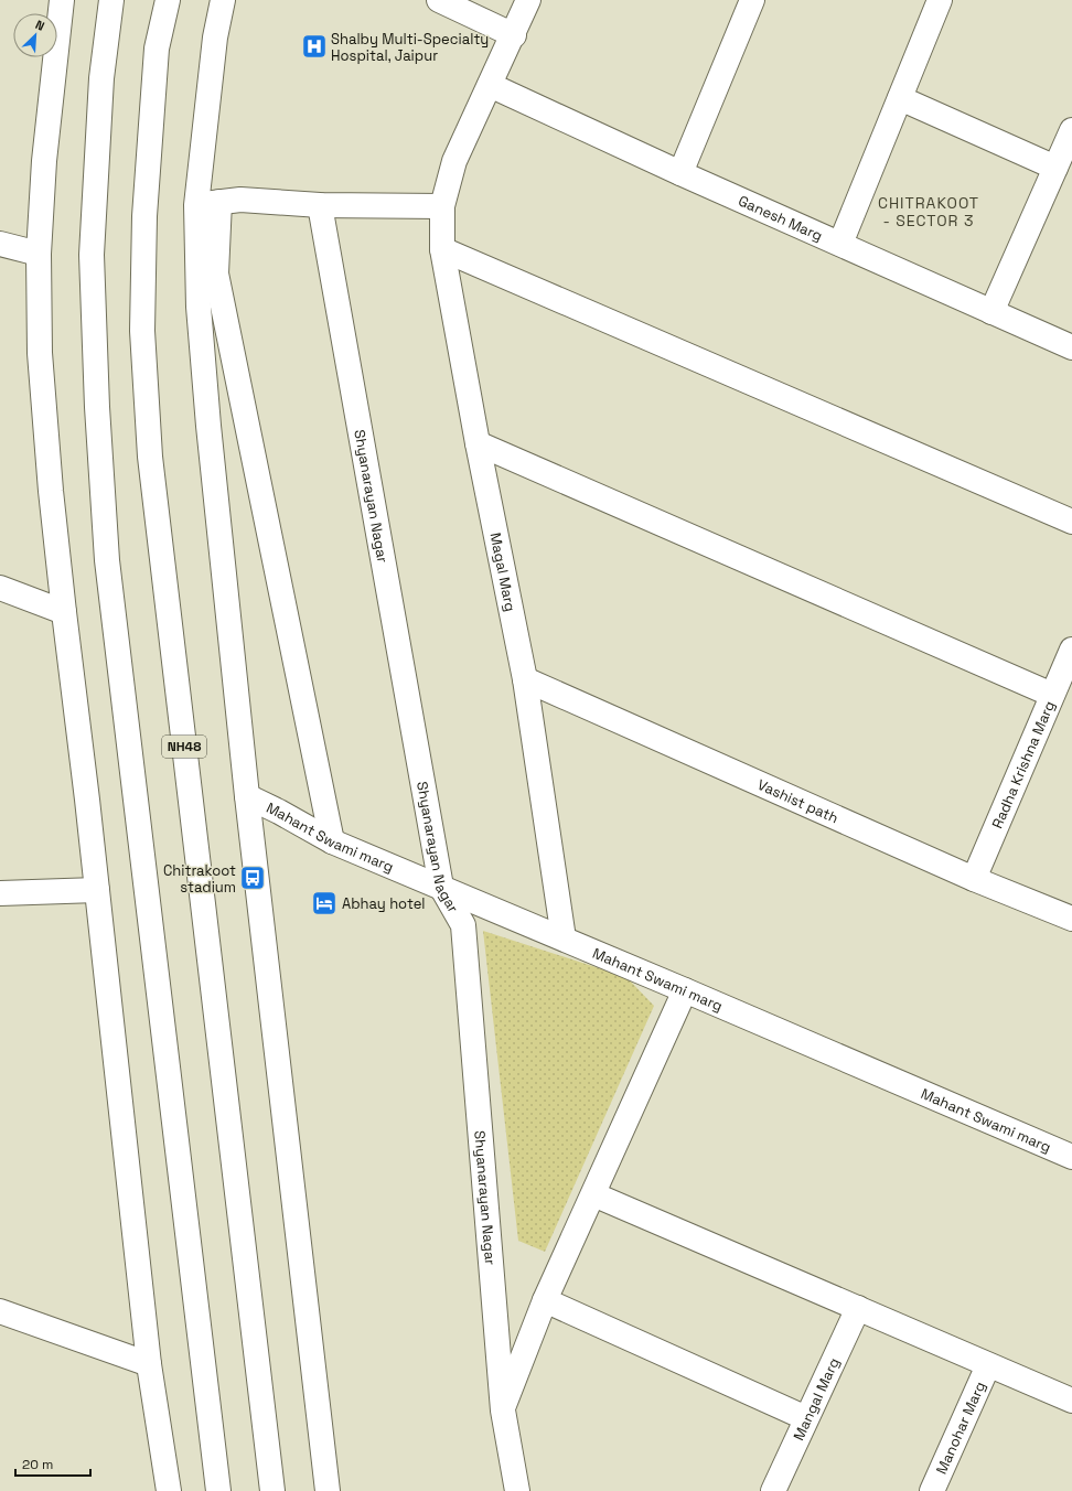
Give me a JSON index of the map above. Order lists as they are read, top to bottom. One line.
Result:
{"streets":{"main road":["Ganesh Marg","Shyanarayan Nagar","Magal Marg","NH48","Radha Krishna Marg","Vashist path","Mahant Swami marg","Mangal Marg","Manohar Marg"]},"crossings":[["Ganesh Marg","Magal Marg"],["Shyanarayan Nagar","Mahant Swami marg"],["Magal Marg","Vashist path"],["Magal Marg","Mahant Swami marg"],["Radha Krishna Marg","Vashist path"]],"districts":["CHITRAKOOT - SECTOR 3"],"places":{"hospital":["Shalby Multi-Specialty Hospital, Jaipur"],"bus stop":["Chitrakoot stadium"],"hotel":["Abhay hotel"]},"scale_bar":"20 m","north":"top right"}
